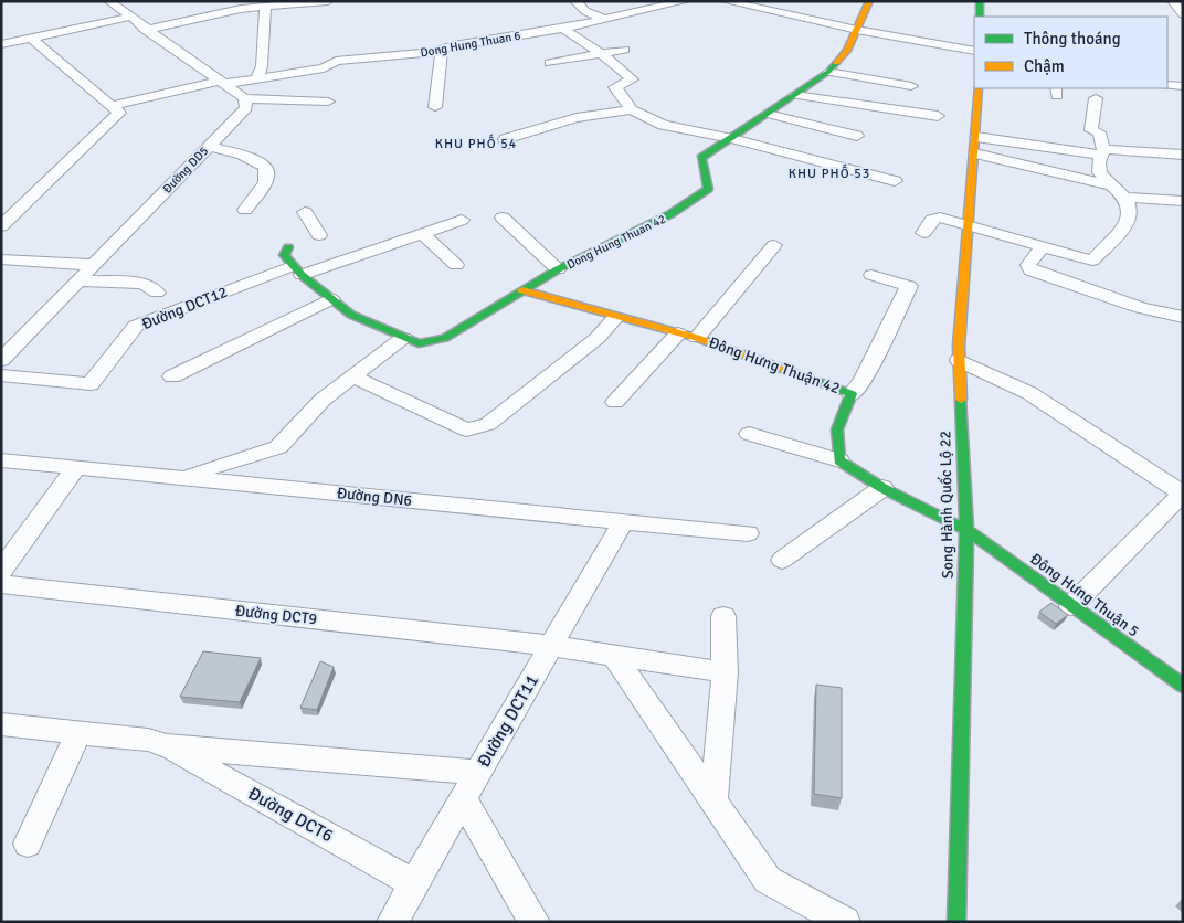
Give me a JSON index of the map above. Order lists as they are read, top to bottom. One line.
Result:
{"streets":{"street":["Dong Hung Thuan 6","Đường DD5","Dong Hung Thuan 42","Đường DCT12","Đông Hưng Thuận 42","Đường DN6","Song Hành Quốc Lộ 22","Đông Hưng Thuận 5","Đường DCT9","Đường DCT11","Đường DCT6"]},"crossings":[["Dong Hung Thuan 42","Đường DCT12"],["Dong Hung Thuan 42","Đông Hưng Thuận 42"],["Đường DN6","Đường DCT11"],["Song Hành Quốc Lộ 22","Đông Hưng Thuận 5"],["Đường DCT9","Đường DCT11"],["Đường DCT11","Đường DCT6"]],"districts":["KHU PHỐ 54","KHU PHỐ 53"],"legend":["Thông thoáng","Chậm"]}
